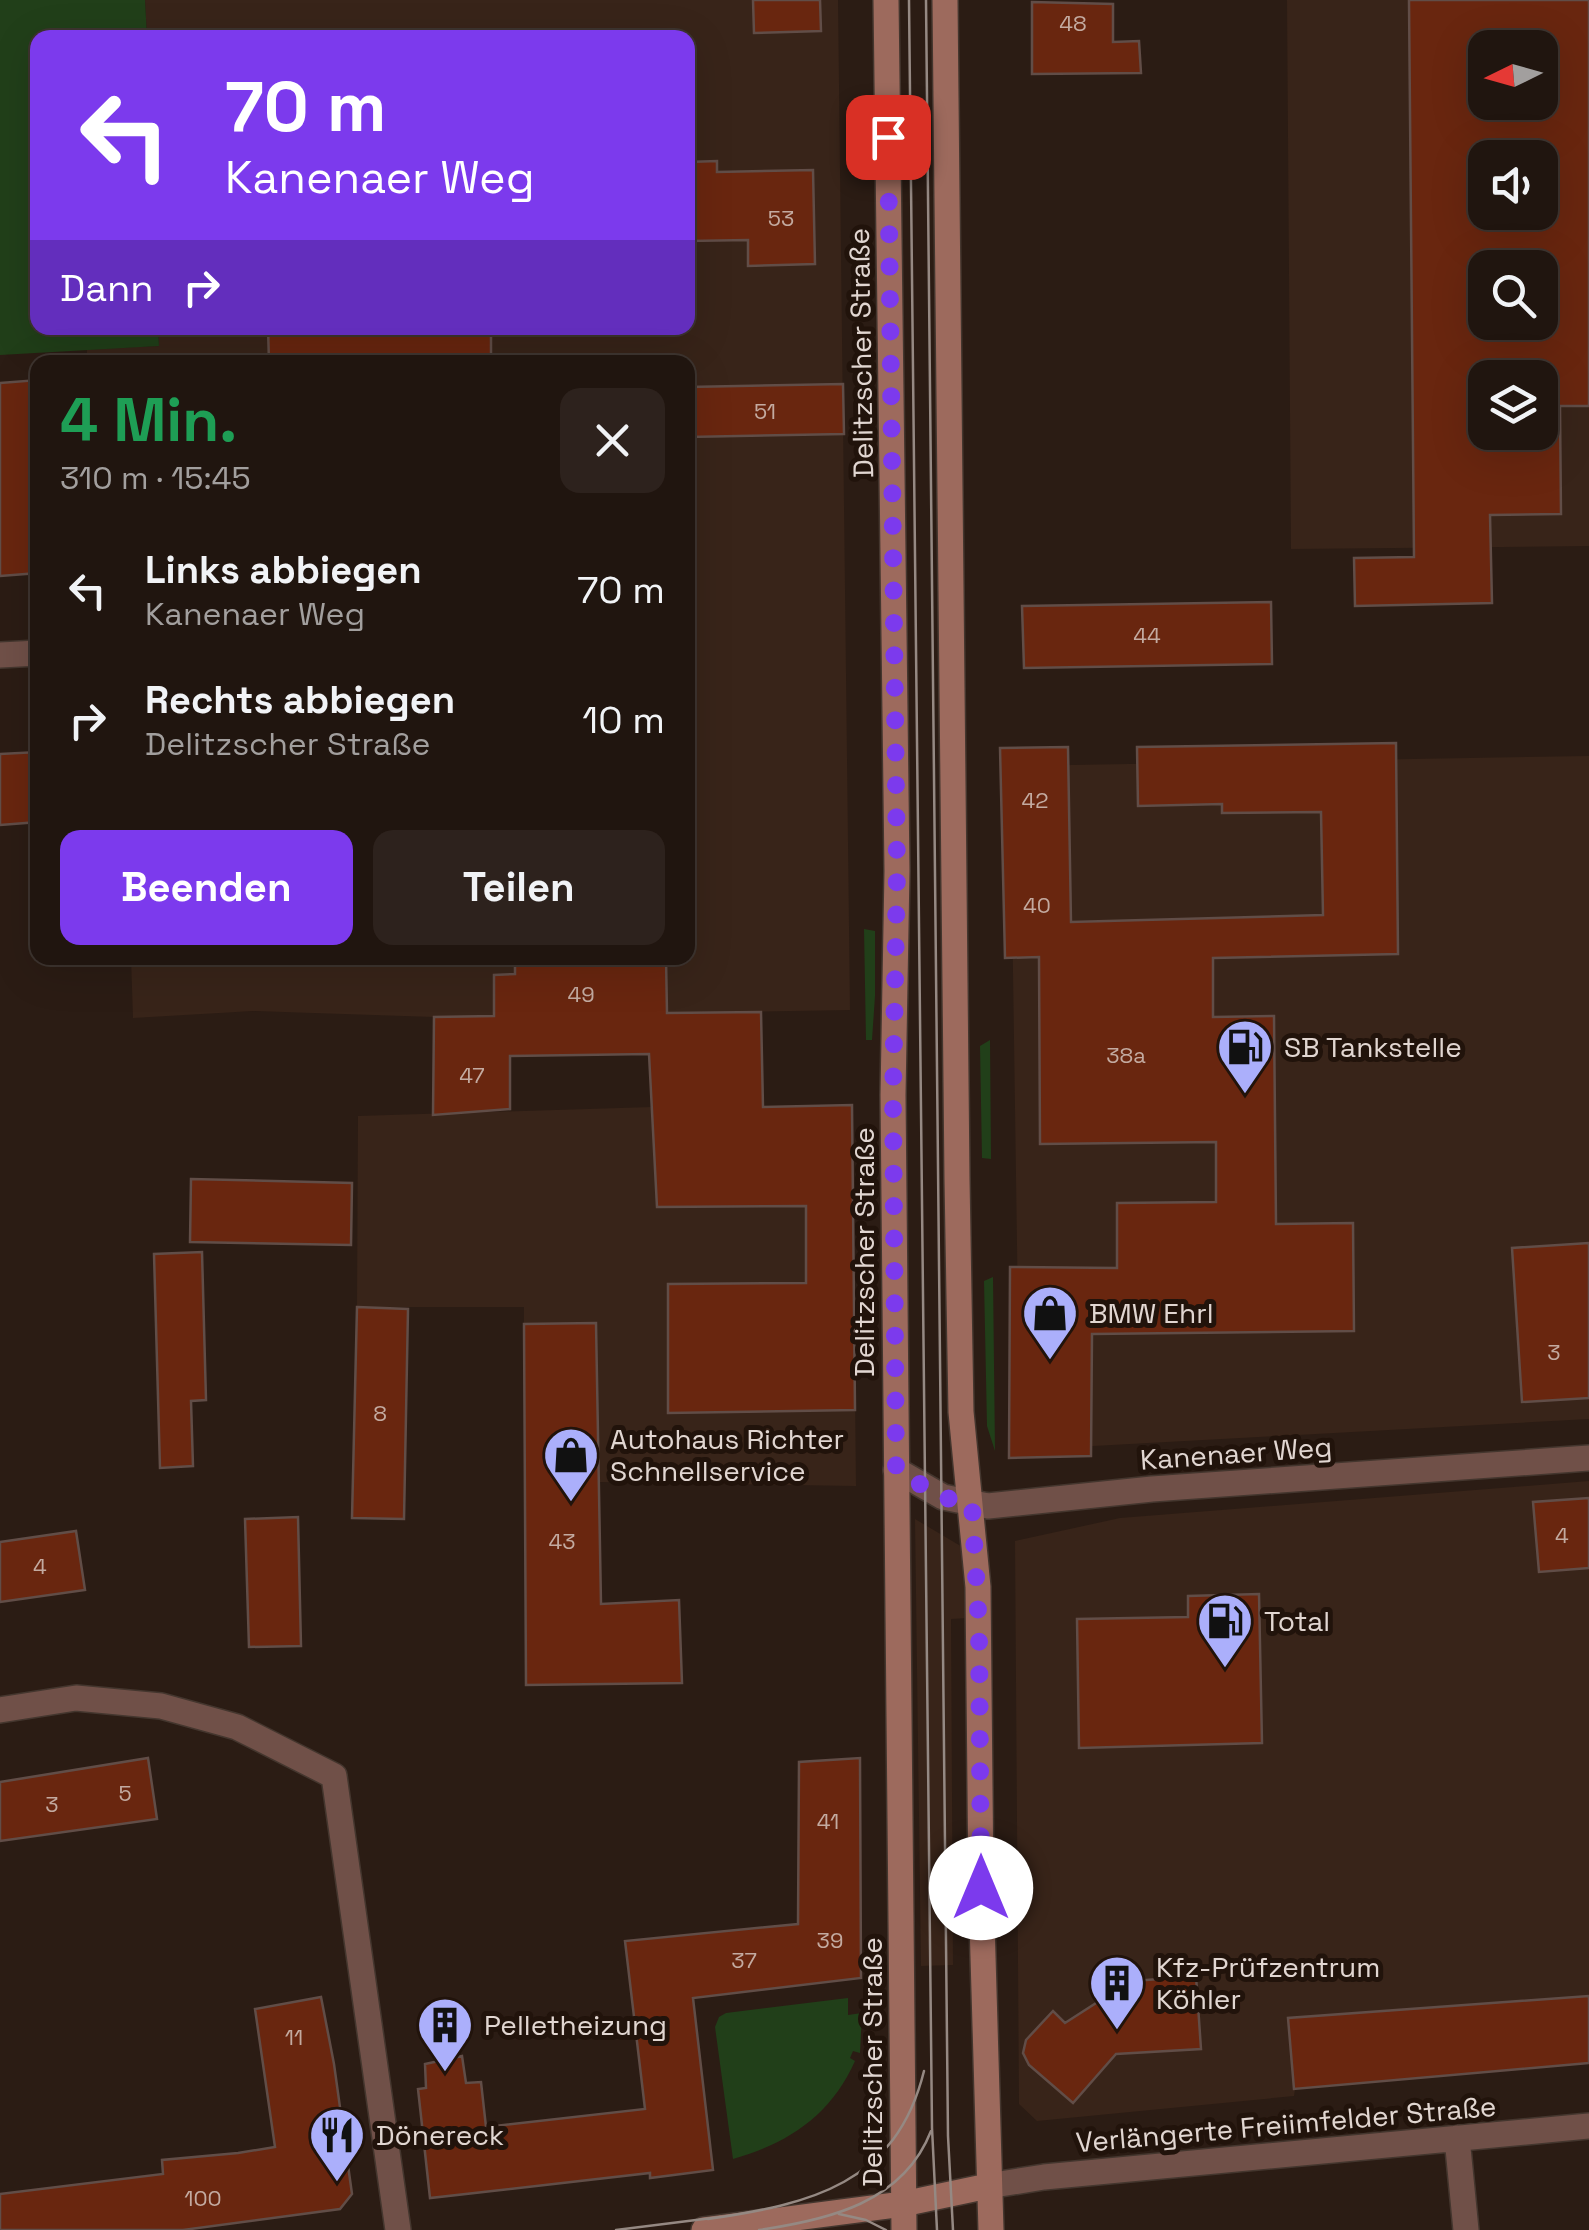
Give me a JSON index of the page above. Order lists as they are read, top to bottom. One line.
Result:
{"streets":{"main road":["Delitzscher Straße"],"street":["Kanenaer Weg","Verlängerte Freiimfelder Straße"]},"crossings":[["Delitzscher Straße","Kanenaer Weg"],["Delitzscher Straße","Verlängerte Freiimfelder Straße"]],"places":{"fuel station":["SB Tankstelle","Total"],"shop":["BMW Ehrl","Autohaus Richter Schnellservice"],"building":["Kfz-Prüfzentrum Köhler","Pelletheizung"],"restaurant":["Dönereck"]},"house_numbers":["48","53","51","44","42","40","49","38a","47","3","8","4","43","4","5","3","41","39","37","11","100"],"north":"left","page":{"turn":["70 m","Kanenaer Weg"],"then":"Dann","heading":["4 Min.","310 m · 15:45"],"list":[{"name":"Links abbiegen","note":"Kanenaer Weg","value":"70 m"},{"name":"Rechts abbiegen","note":"Delitzscher Straße","value":"10 m"}],"buttons":["Beenden","Teilen"]}}
